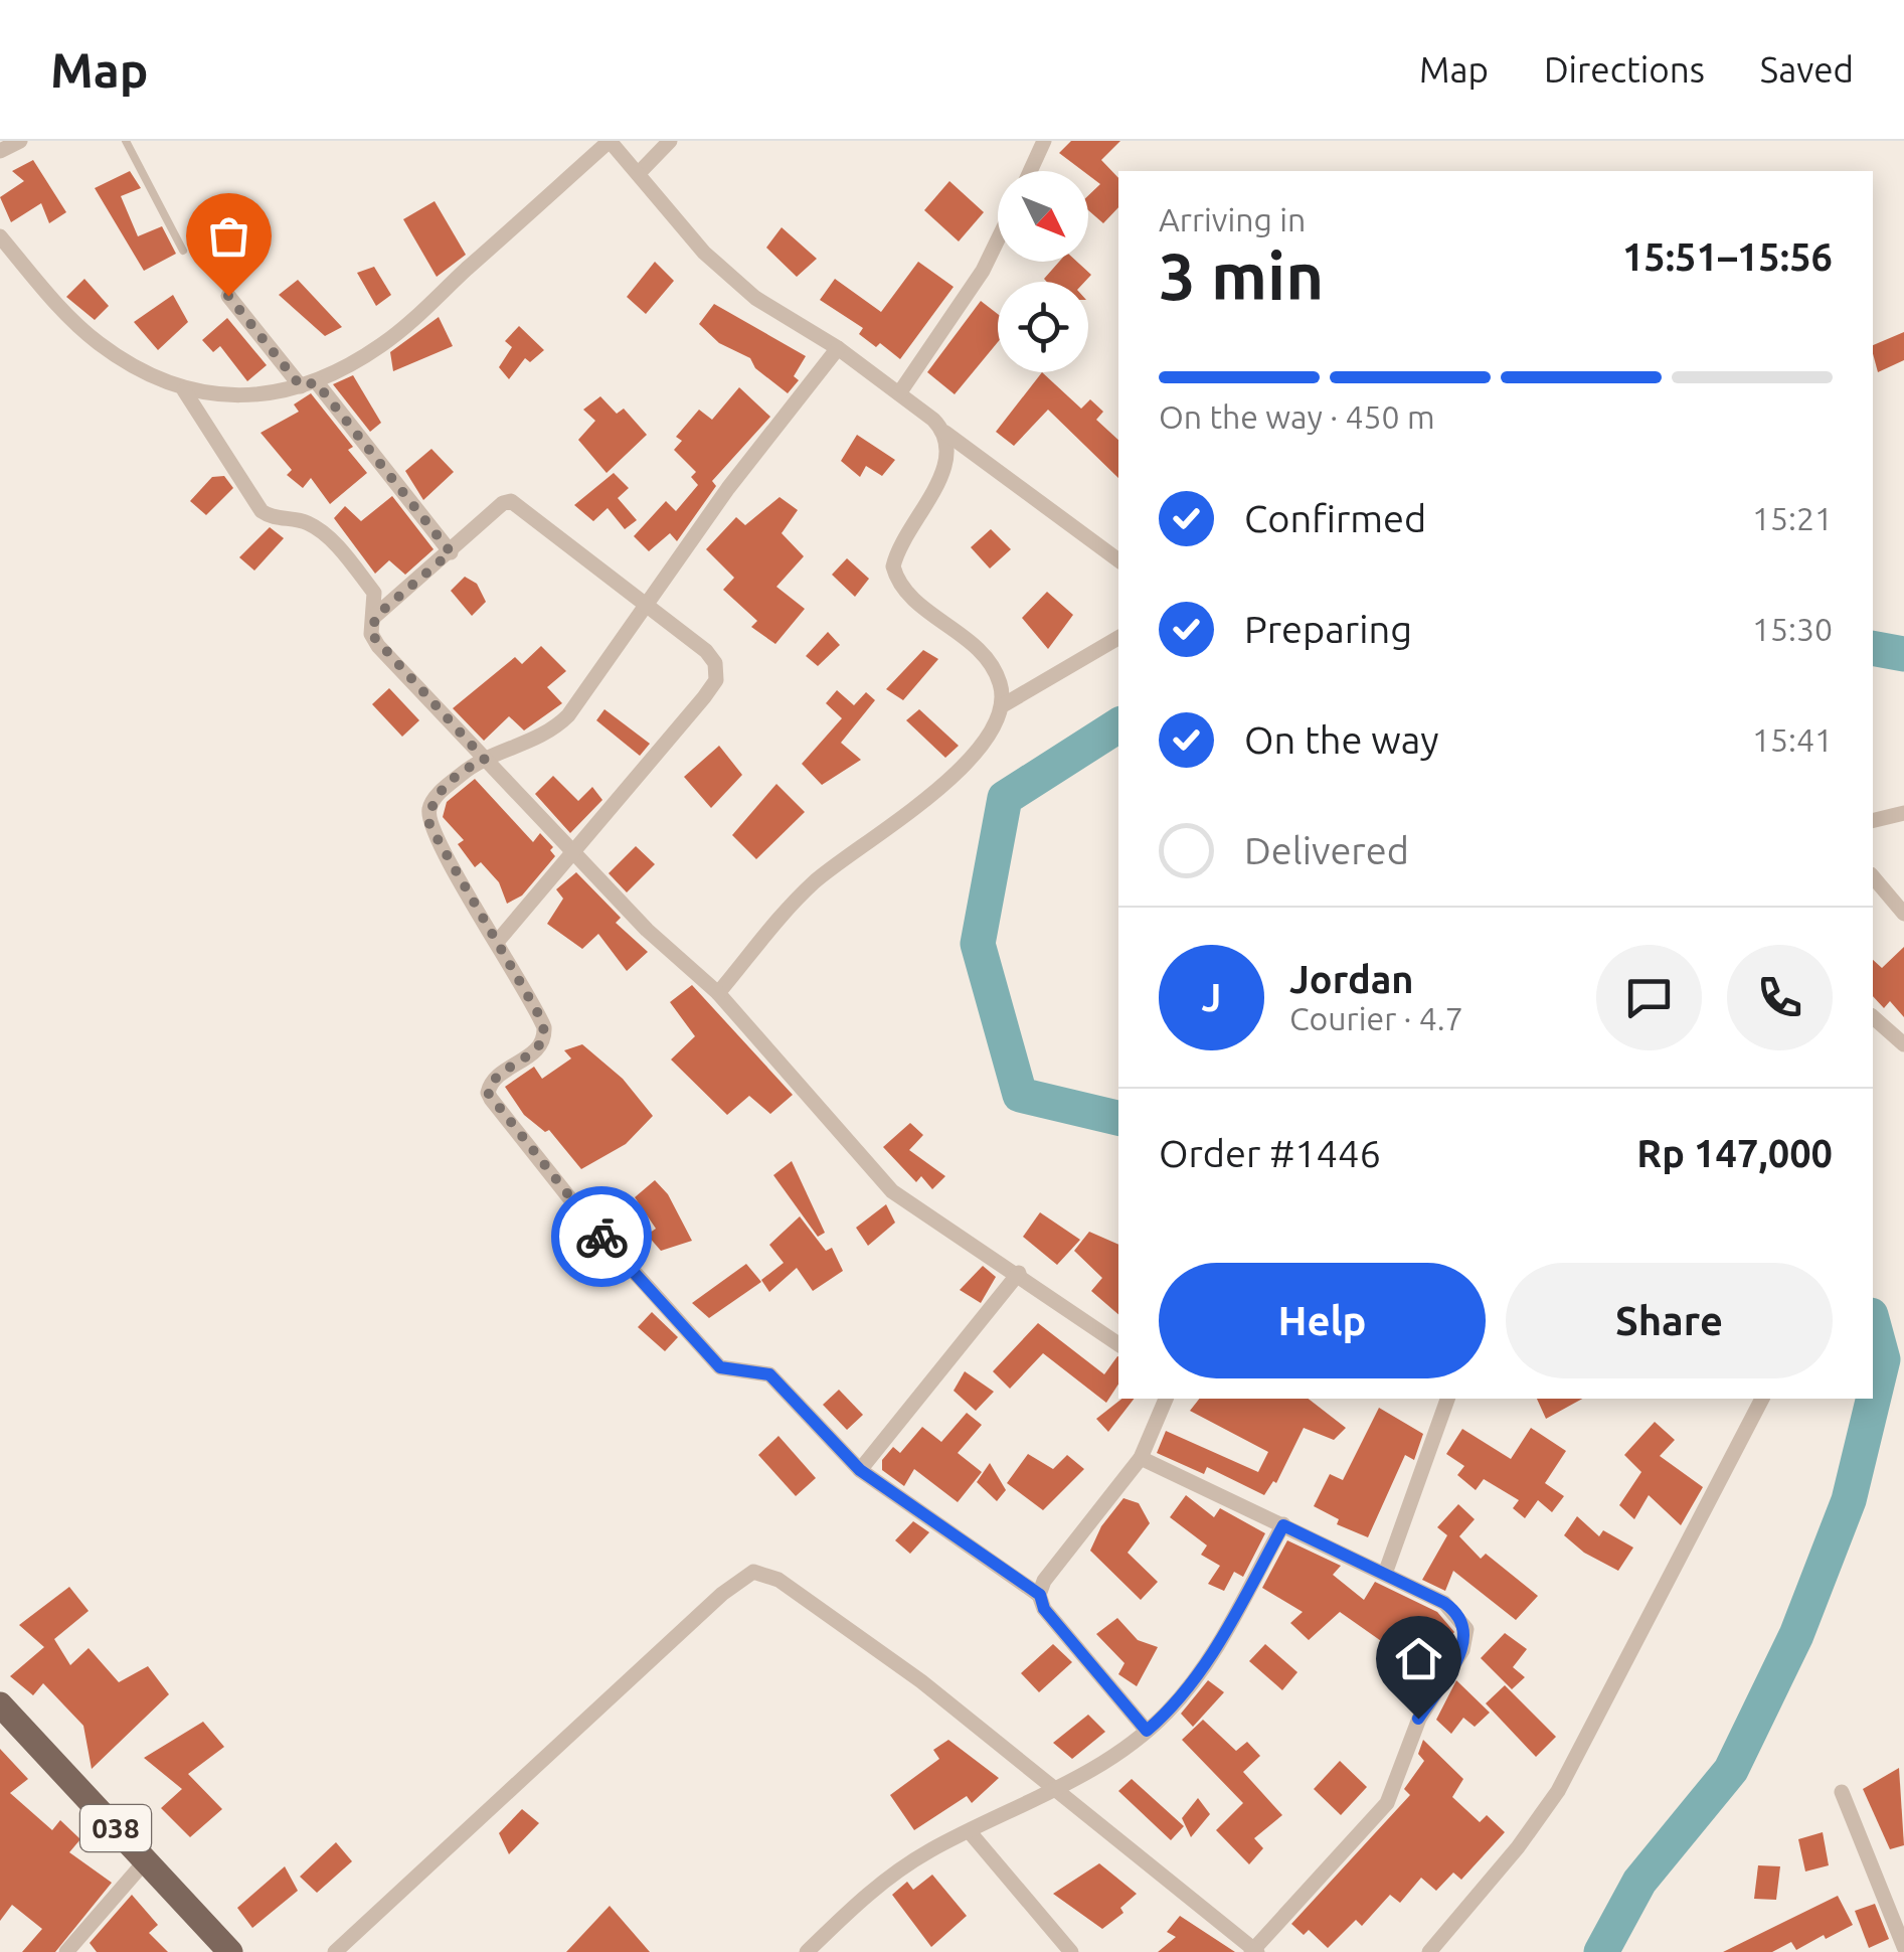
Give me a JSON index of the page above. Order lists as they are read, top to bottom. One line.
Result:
{"streets":{"main road":["038"]},"north":"bottom right","page":{"header":"Map","nav":["Map","Directions","Saved"],"heading":["3 min","Arriving in","15:51–15:56"],"panel":["Jordan","Courier · 4.7","Order #1446","Rp 147,000"],"bar":"On the way · 450 m","list":[["Confirmed","15:21"],["Preparing","15:30"],["On the way","15:41"],"Delivered"],"round":"J","buttons":["Help","Share"]}}
